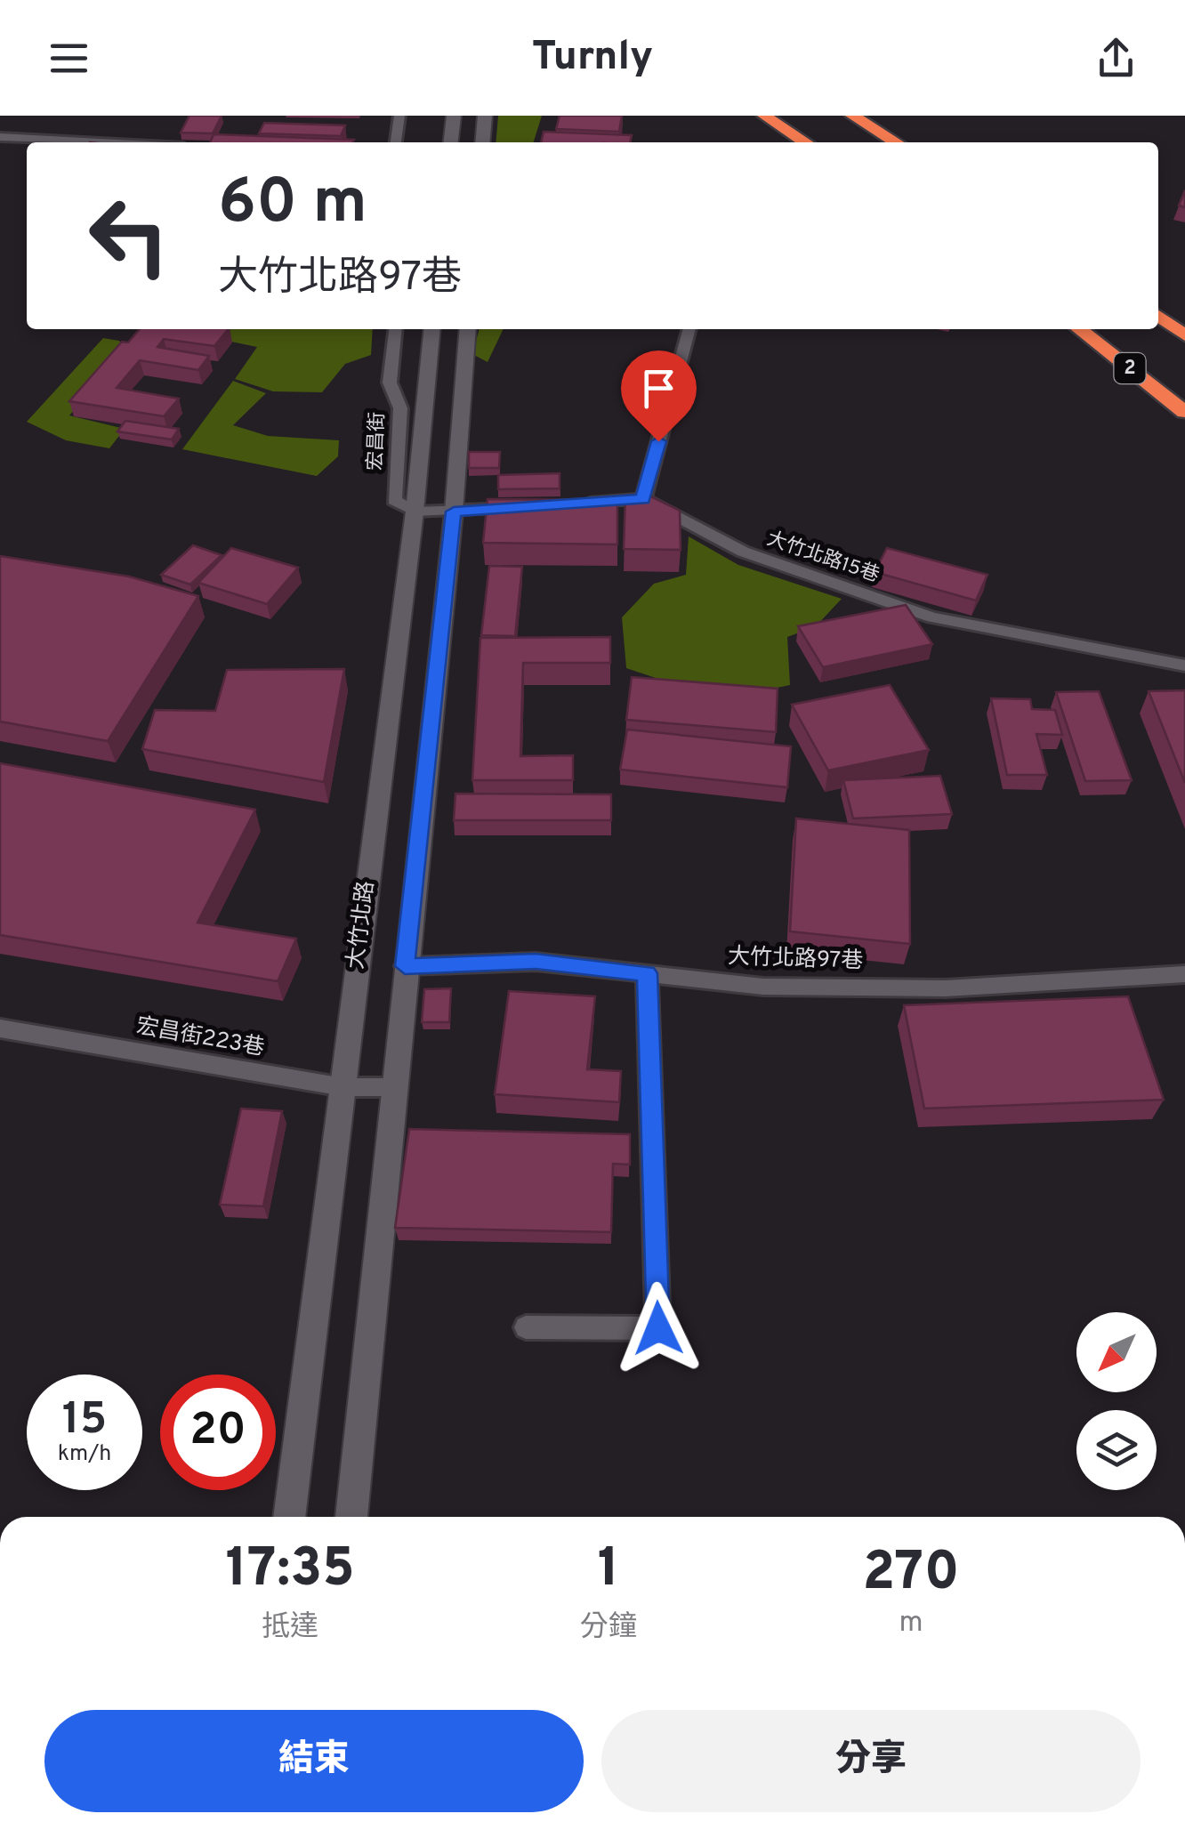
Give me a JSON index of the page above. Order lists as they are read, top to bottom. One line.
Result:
{"streets":{"highway":["2"],"street":["大竹北路"],"lane":["宏昌街","大竹北路15巷","大竹北路97巷","宏昌街223巷"]},"crossings":[["宏昌街","大竹北路"],["大竹北路","大竹北路97巷"],["大竹北路","宏昌街223巷"]],"north":"bottom left","page":{"header":"Turnly","turn":["60 m","大竹北路97巷"],"speed":"15 km/h","limit":"20","eta":["17:35","抵達","1","分鐘","270","m"],"buttons":["結束","分享"]}}
